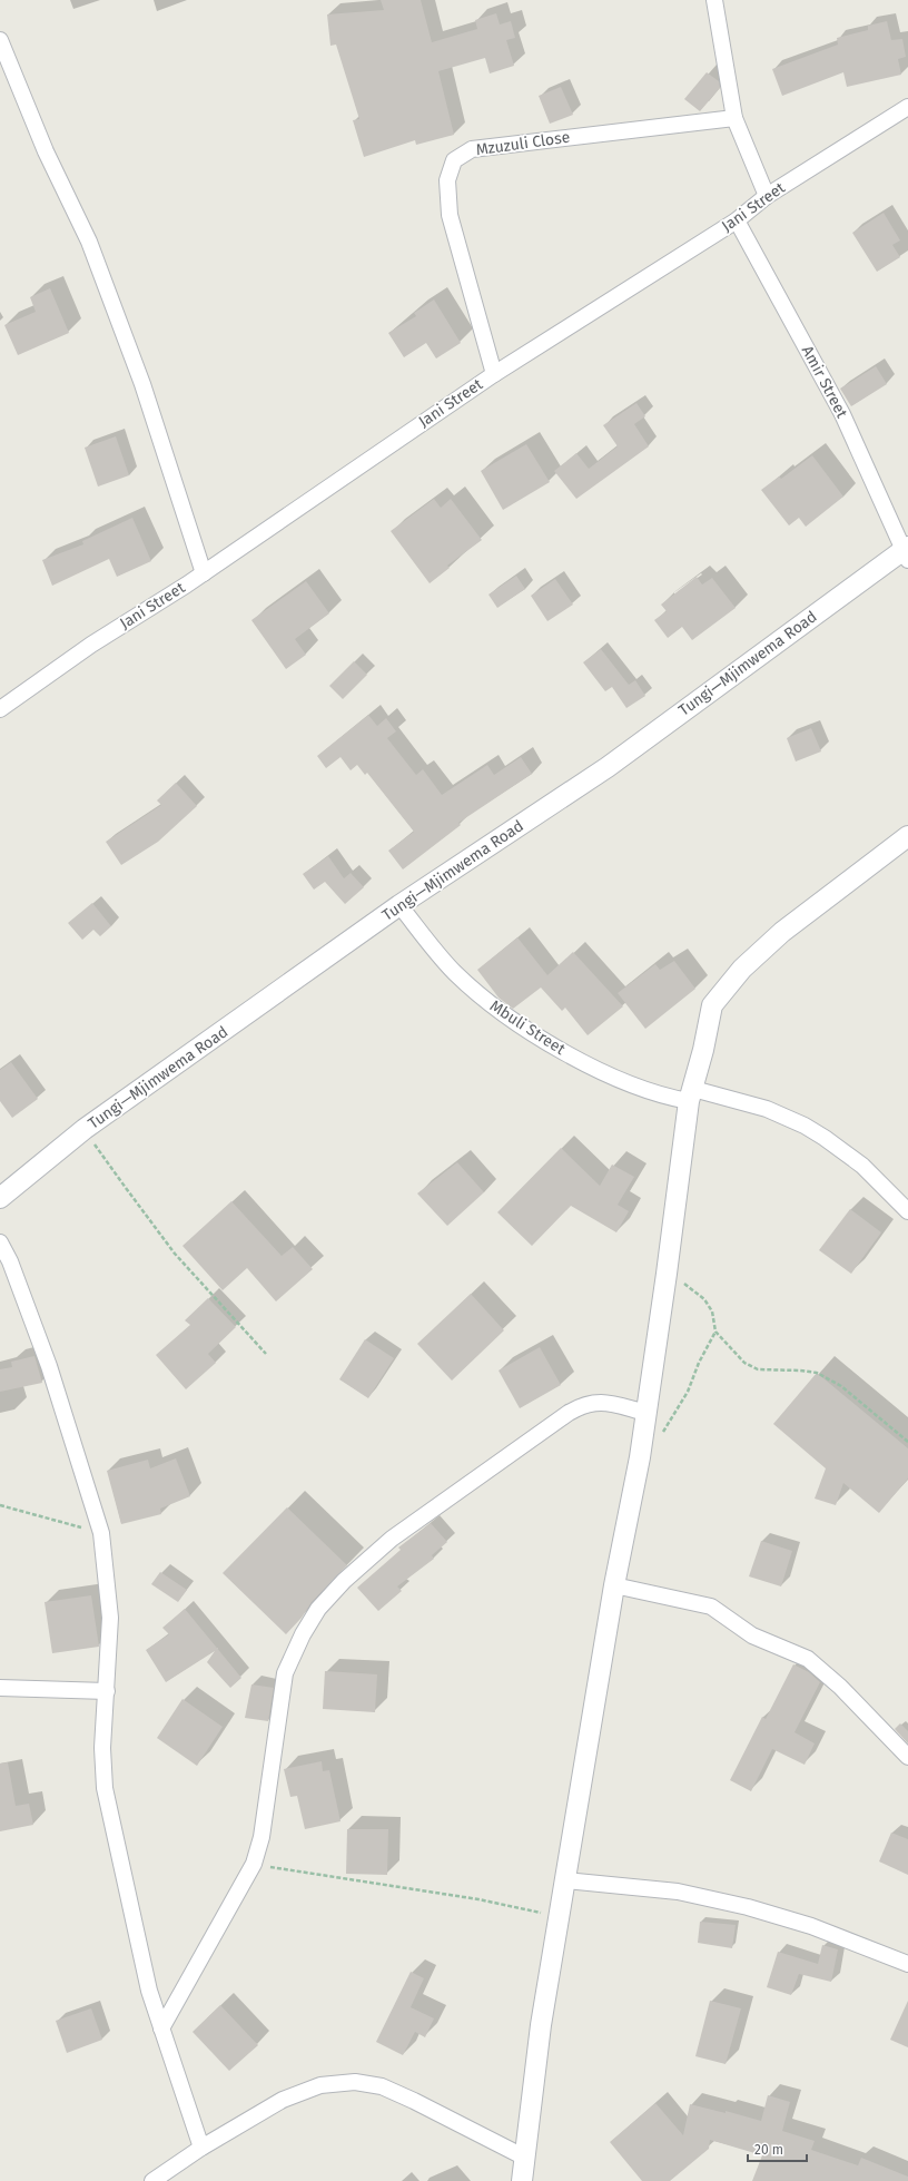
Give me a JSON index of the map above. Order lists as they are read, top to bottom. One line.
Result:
{"streets":{"street":["Mzuzuli Close","Jani Street","Amir Street","Tungi—Mjimwema Road","Mbuli Street"]},"crossings":[["Mzuzuli Close","Jani Street"],["Jani Street","Amir Street"],["Amir Street","Tungi—Mjimwema Road"],["Tungi—Mjimwema Road","Mbuli Street"]],"scale_bar":"20 m"}
